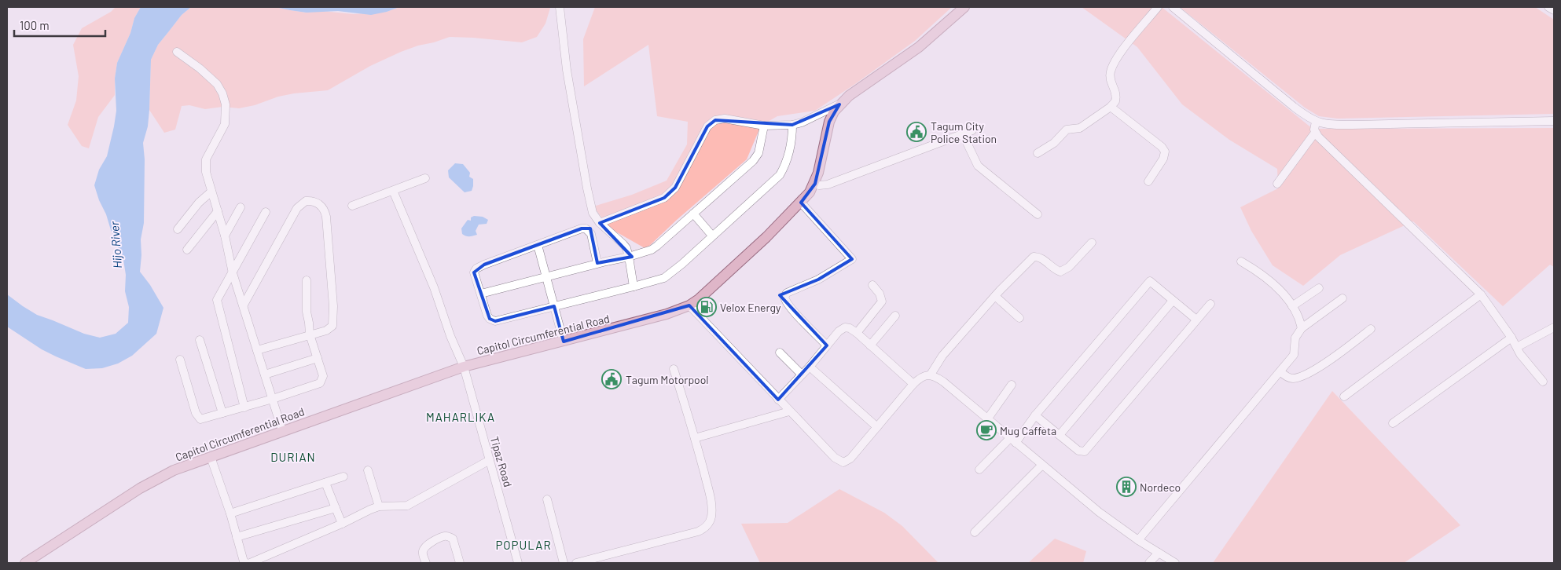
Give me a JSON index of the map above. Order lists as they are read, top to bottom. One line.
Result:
{"streets":{"main road":["Capitol Circumferential Road"],"street":["Tipaz Road"]},"crossings":[["Capitol Circumferential Road","Tipaz Road"]],"districts":["MAHARLIKA","DURIAN","POPULAR"],"water":["Hijo River"],"places":{"public building":["Tagum City Police Station","Tagum Motorpool"],"fuel station":["Velox Energy"],"cafe":["Mug Caffeta"],"building":["Nordeco"]},"scale_bar":"100 m"}
